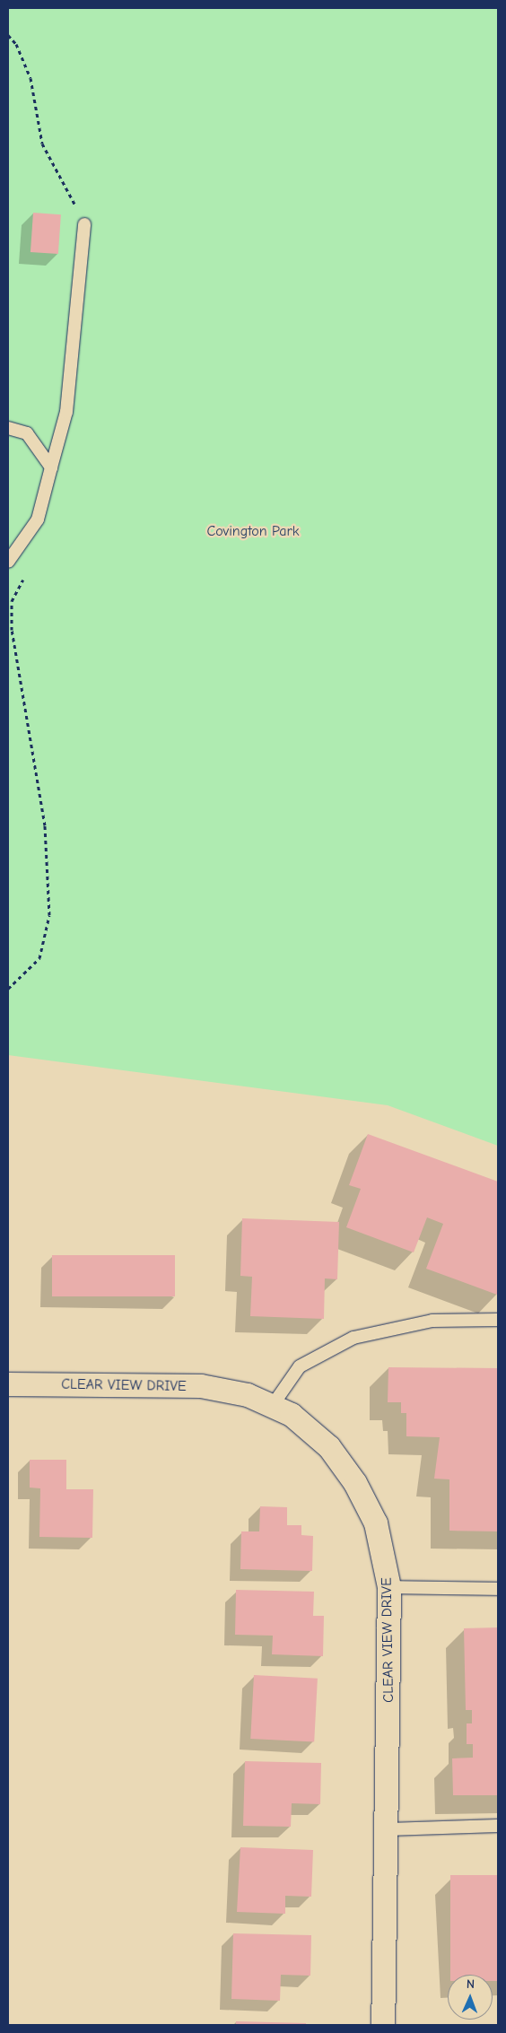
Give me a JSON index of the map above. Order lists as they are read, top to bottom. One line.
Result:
{"streets":{"street":["CLEAR VIEW DRIVE"]},"parks":["Covington Park"],"north":"top"}
